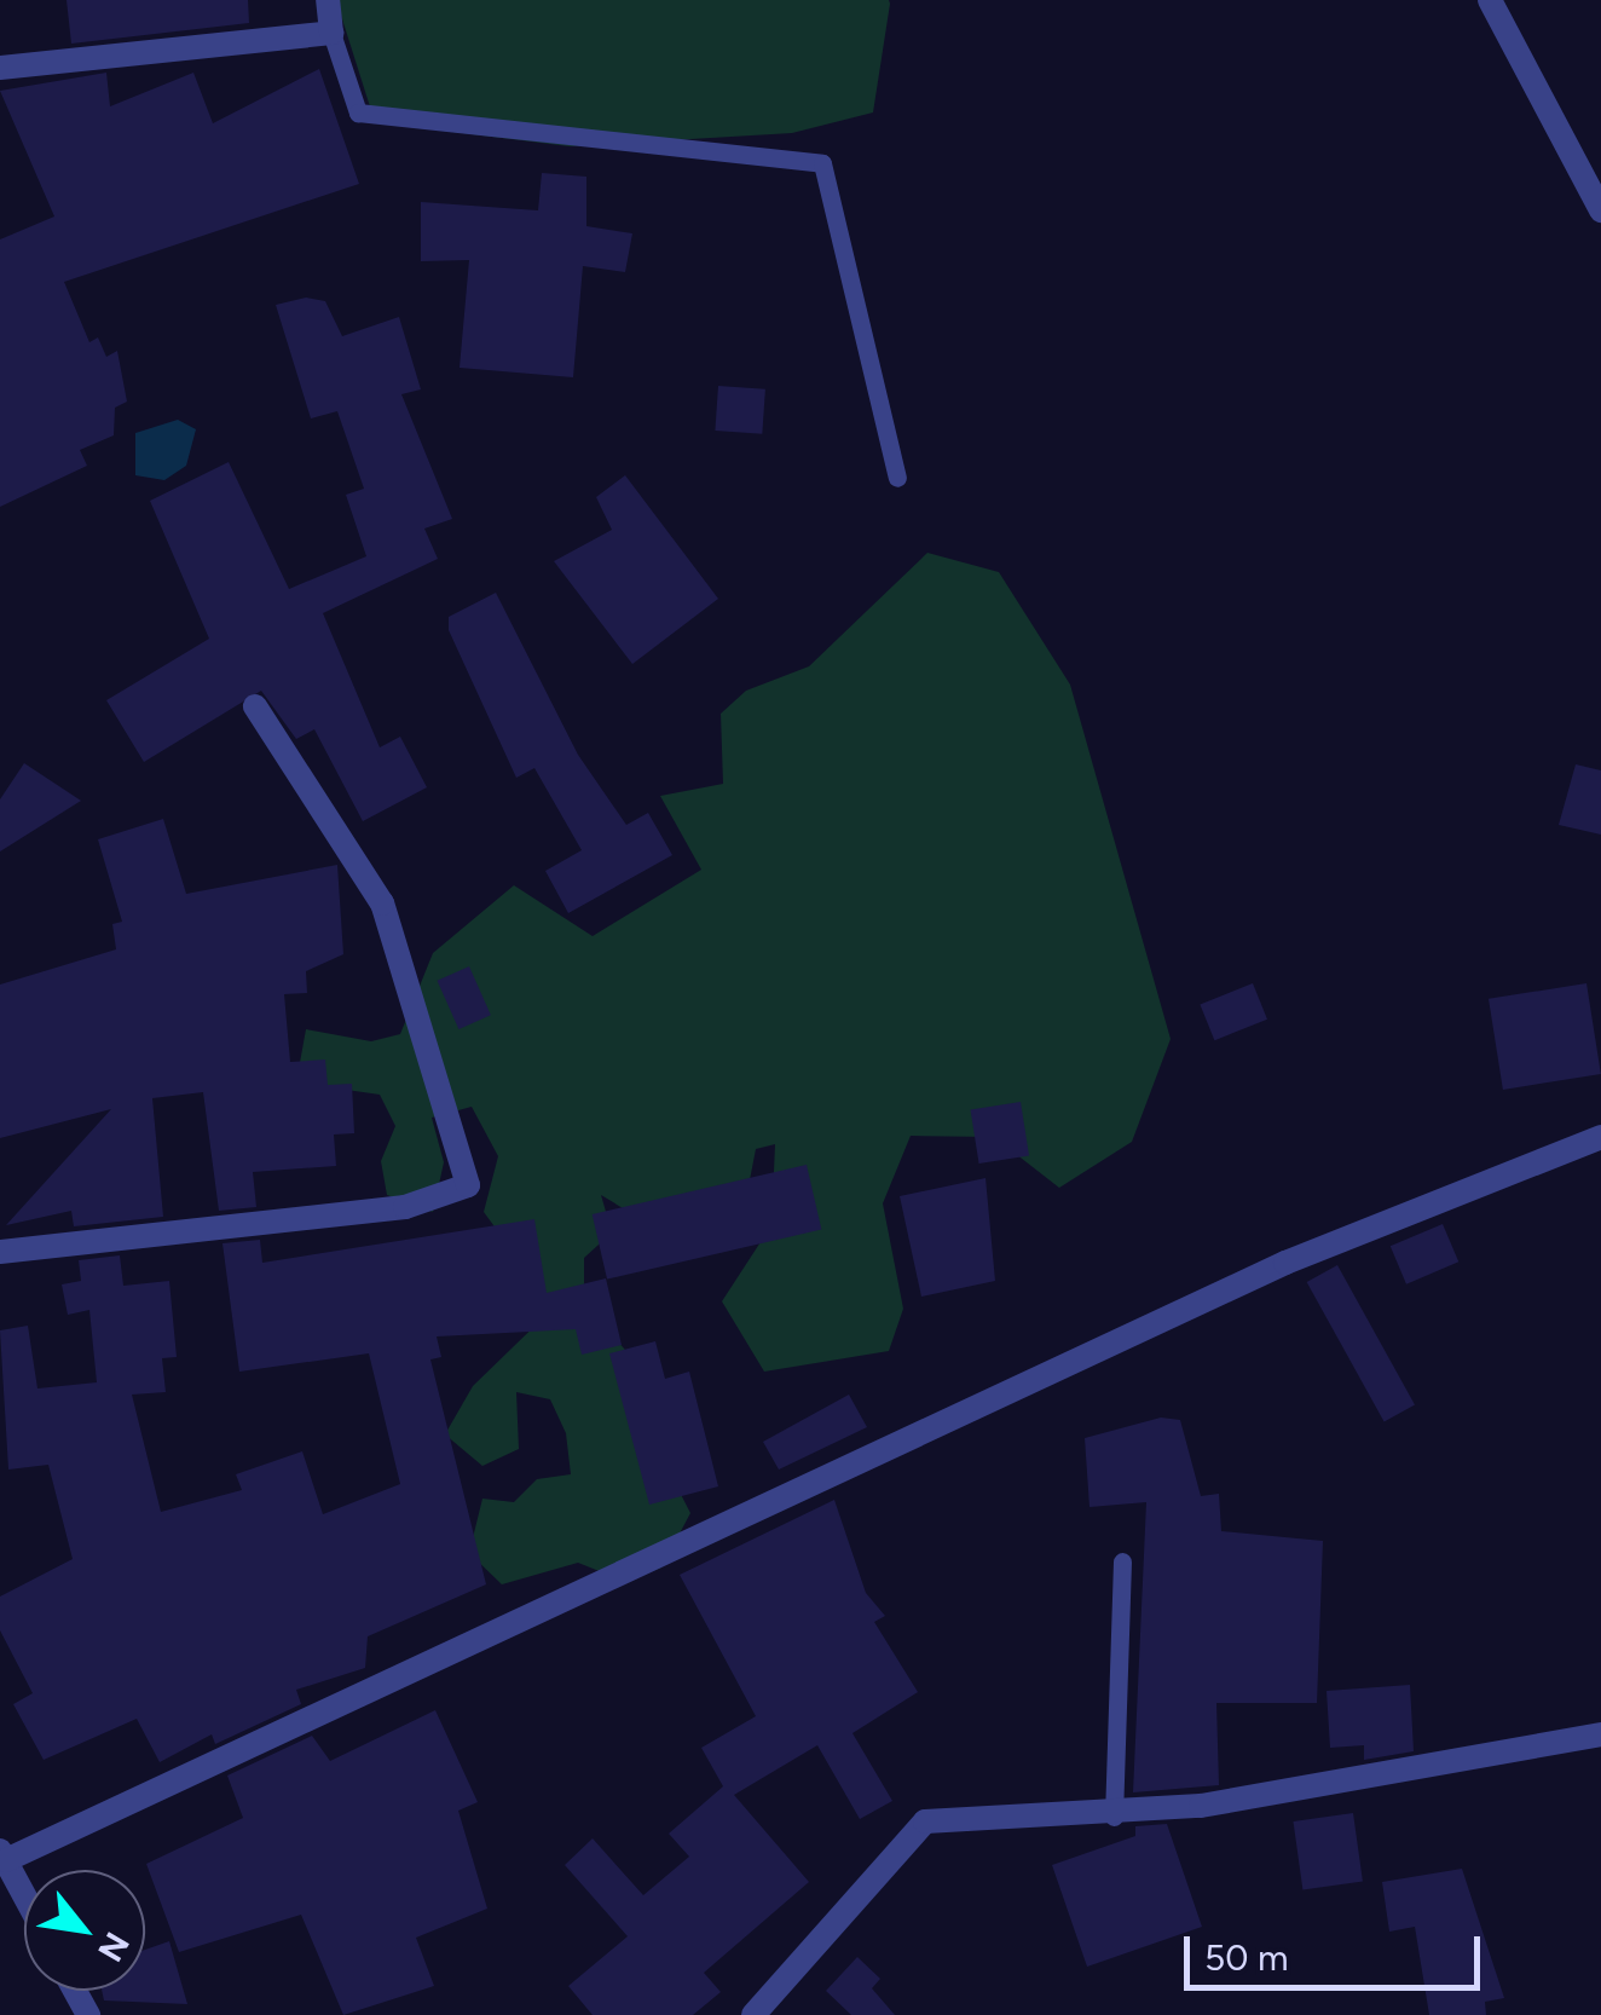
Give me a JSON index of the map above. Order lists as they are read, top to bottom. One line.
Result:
{"scale_bar":"50 m","north":"bottom right"}
